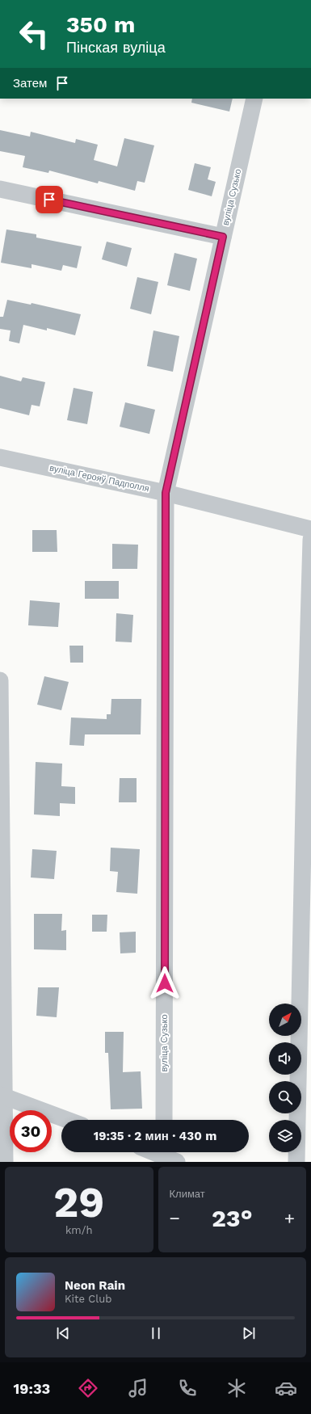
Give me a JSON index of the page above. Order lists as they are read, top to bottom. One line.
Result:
{"streets":{"street":["вуліца Сузько","вуліца Герояў Падполля"]},"crossings":[["вуліца Сузько","вуліца Герояў Падполля"]],"north":"top right","page":{"turn":["350 m","Пінская вуліца"],"then":"Затем","limit":"30","trip":"19:35 · 2 мин · 430 m","tile":[["29","km/h"],"Климат"],"heat":["−","23°","+"],"song":["Neon Rain","Kite Club"],"tabs":"19:33"}}
